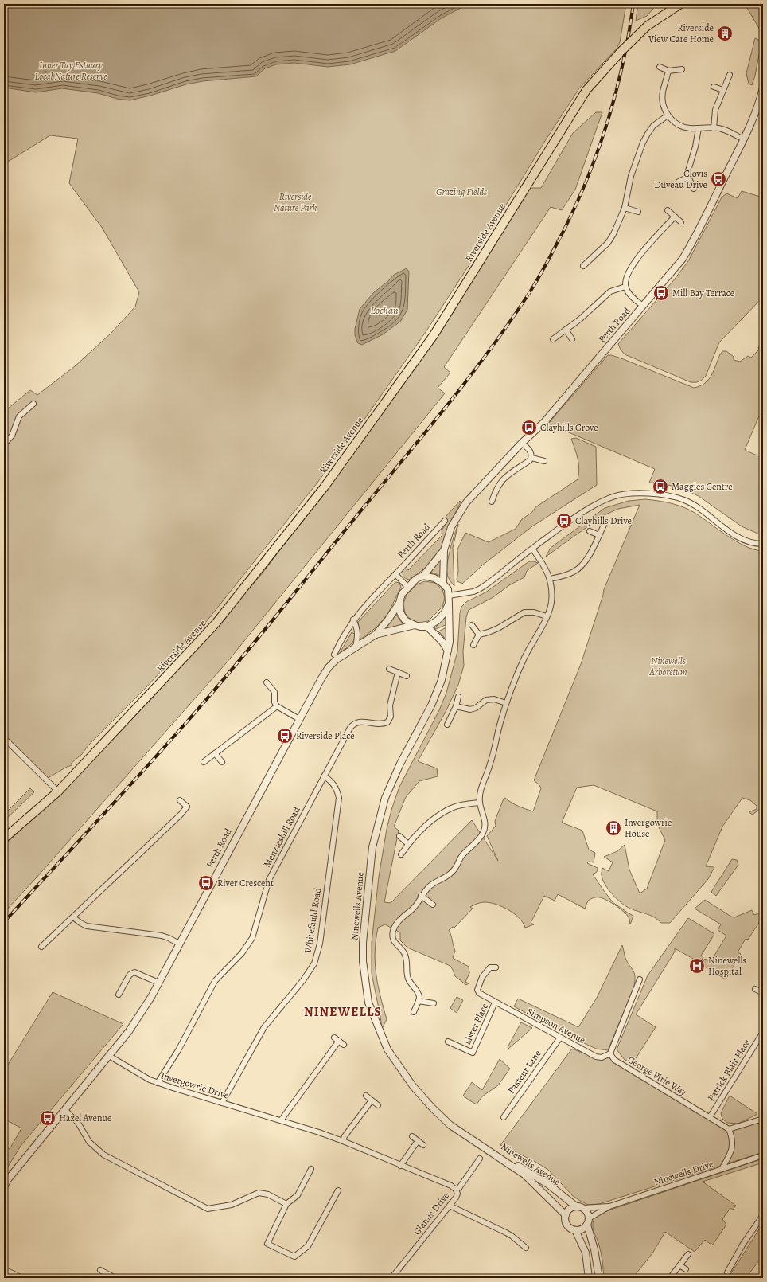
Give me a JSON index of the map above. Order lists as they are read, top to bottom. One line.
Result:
{"streets":{"main road":["Riverside Avenue"],"street":["Perth Road","Menzieshill Road","Ninewells Avenue","Whitefauld Road","Lister Place","Simpson Avenue","Patrick Blair Place","Pasteur Lane","George Pirie Way","Invergowrie Drive","Ninewells Drive","Glamis Drive"]},"crossings":[["Perth Road","Ninewells Avenue"],["Perth Road","Invergowrie Drive"],["Menzieshill Road","Whitefauld Road"],["Menzieshill Road","Invergowrie Drive"],["Ninewells Avenue","Ninewells Drive"],["Whitefauld Road","Invergowrie Drive"],["Lister Place","Simpson Avenue"],["Simpson Avenue","Pasteur Lane"],["Simpson Avenue","George Pirie Way"],["Patrick Blair Place","George Pirie Way"],["Invergowrie Drive","Glamis Drive"]],"districts":["NINEWELLS"],"water":["Lochan"],"parks":["Inner Tay Estuary Local Nature Reserve","Grazing Fields","Riverside Nature Park","Ninewells Arboretum"],"places":{"building":["Riverside View Care Home","Invergowrie House"],"bus stop":["Clovis Duveau Drive","Mill Bay Terrace","Clayhills Grove","Maggies Centre","Clayhills Drive","Riverside Place","River Crescent","Hazel Avenue"],"hospital":["Ninewells Hospital"]}}
